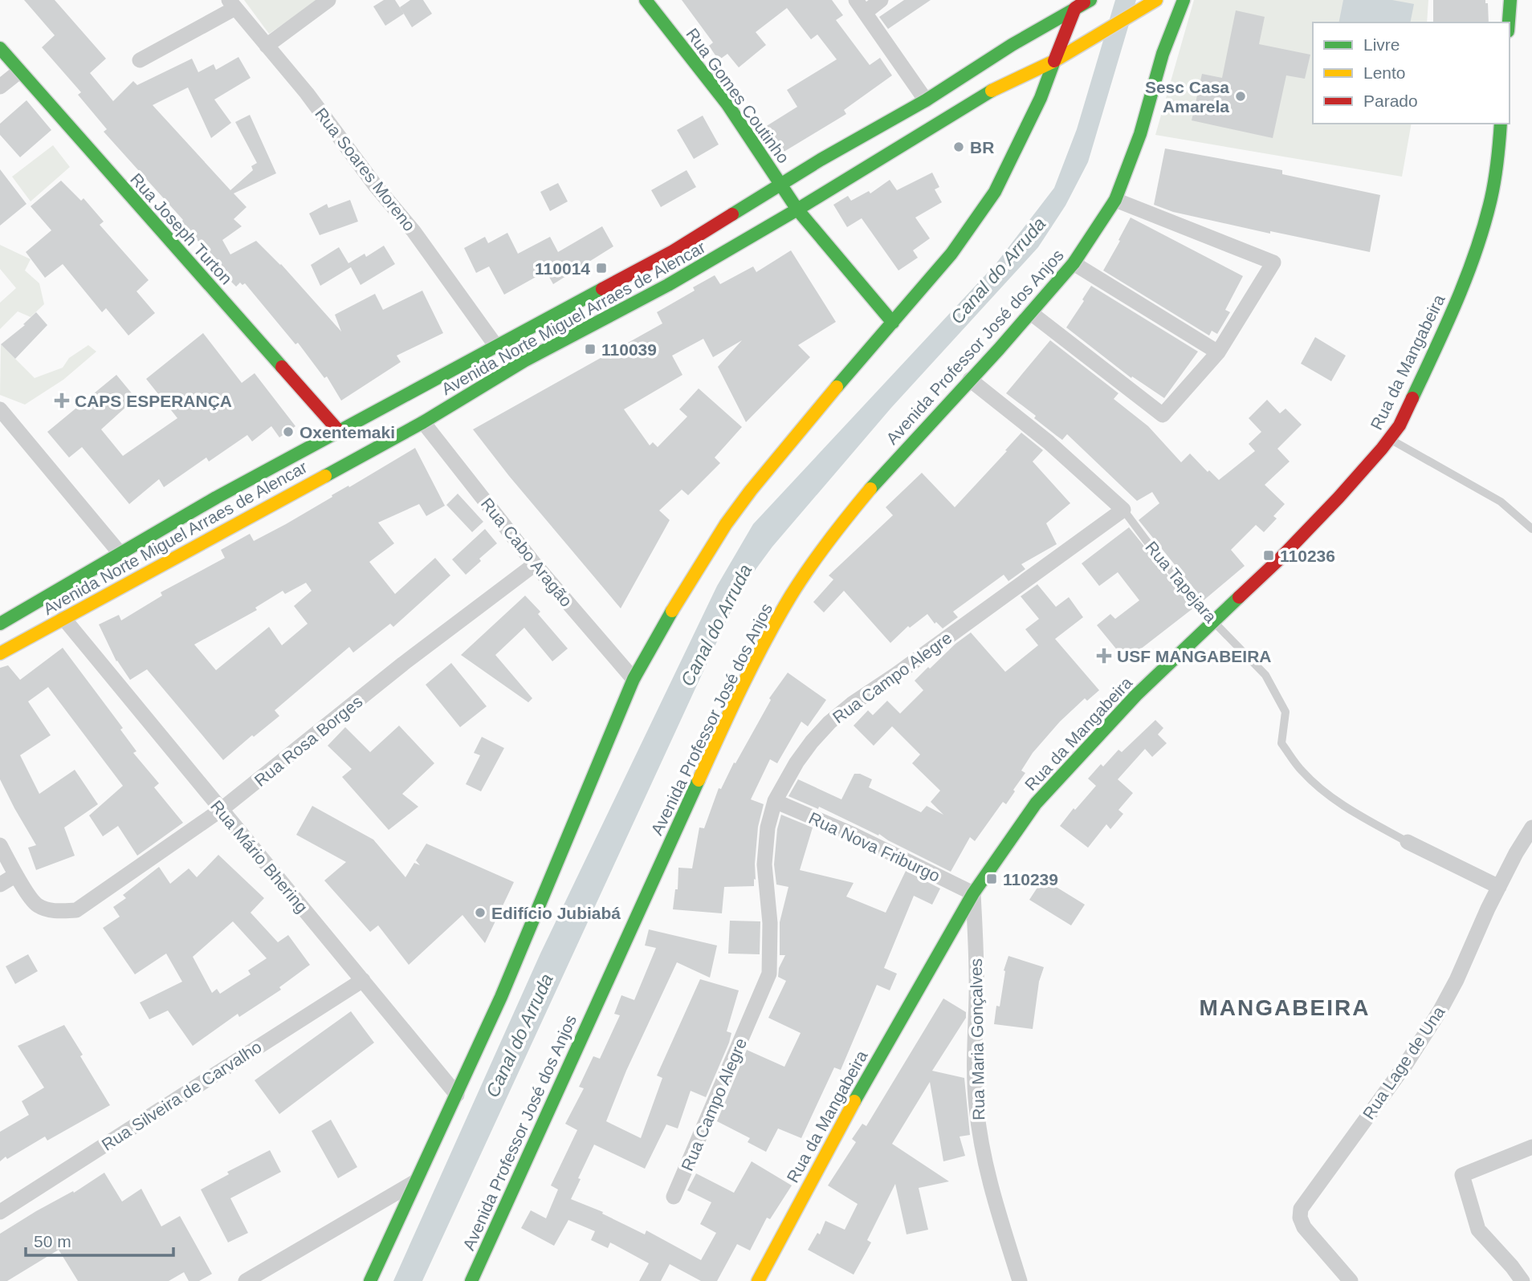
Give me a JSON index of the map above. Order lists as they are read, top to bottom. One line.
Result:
{"streets":{"main road":["Rua Gomes Coutinho","Rua Joseph Turton","Avenida Norte Miguel Arraes de Alencar","Avenida Professor José dos Anjos","Rua da Mangabeira"],"street":["Rua Soares Moreno","Rua Cabo Aragão","Rua Tapejara","Rua Campo Alegre","Rua Rosa Borges","Rua Nova Friburgo","Rua Mário Bhering","Rua Maria Gonçalves","Rua Lage de Una","Rua Silveira de Carvalho"]},"crossings":[["Rua Gomes Coutinho","Avenida Norte Miguel Arraes de Alencar"],["Rua Soares Moreno","Avenida Norte Miguel Arraes de Alencar"],["Rua Joseph Turton","Avenida Norte Miguel Arraes de Alencar"],["Avenida Norte Miguel Arraes de Alencar","Rua Cabo Aragão"],["Avenida Norte Miguel Arraes de Alencar","Rua Mário Bhering"],["Avenida Professor José dos Anjos","Rua Tapejara"],["Rua da Mangabeira","Rua Tapejara"],["Rua da Mangabeira","Rua Nova Friburgo"],["Rua da Mangabeira","Rua Maria Gonçalves"],["Rua Cabo Aragão","Rua Rosa Borges"],["Rua Tapejara","Rua Campo Alegre"],["Rua Campo Alegre","Rua Nova Friburgo"],["Rua Rosa Borges","Rua Mário Bhering"],["Rua Nova Friburgo","Rua Maria Gonçalves"],["Rua Mário Bhering","Rua Silveira de Carvalho"]],"districts":["MANGABEIRA"],"water":["Canal do Arruda"],"places":{"other":["Sesc Casa Amarela","BR","Oxentemaki","Edifício Jubiabá"],"transit":["110014","110039","110236","110239"],"health":["CAPS ESPERANÇA","USF MANGABEIRA"]},"legend":["Livre","Lento","Parado"],"scale_bar":"50 m"}
